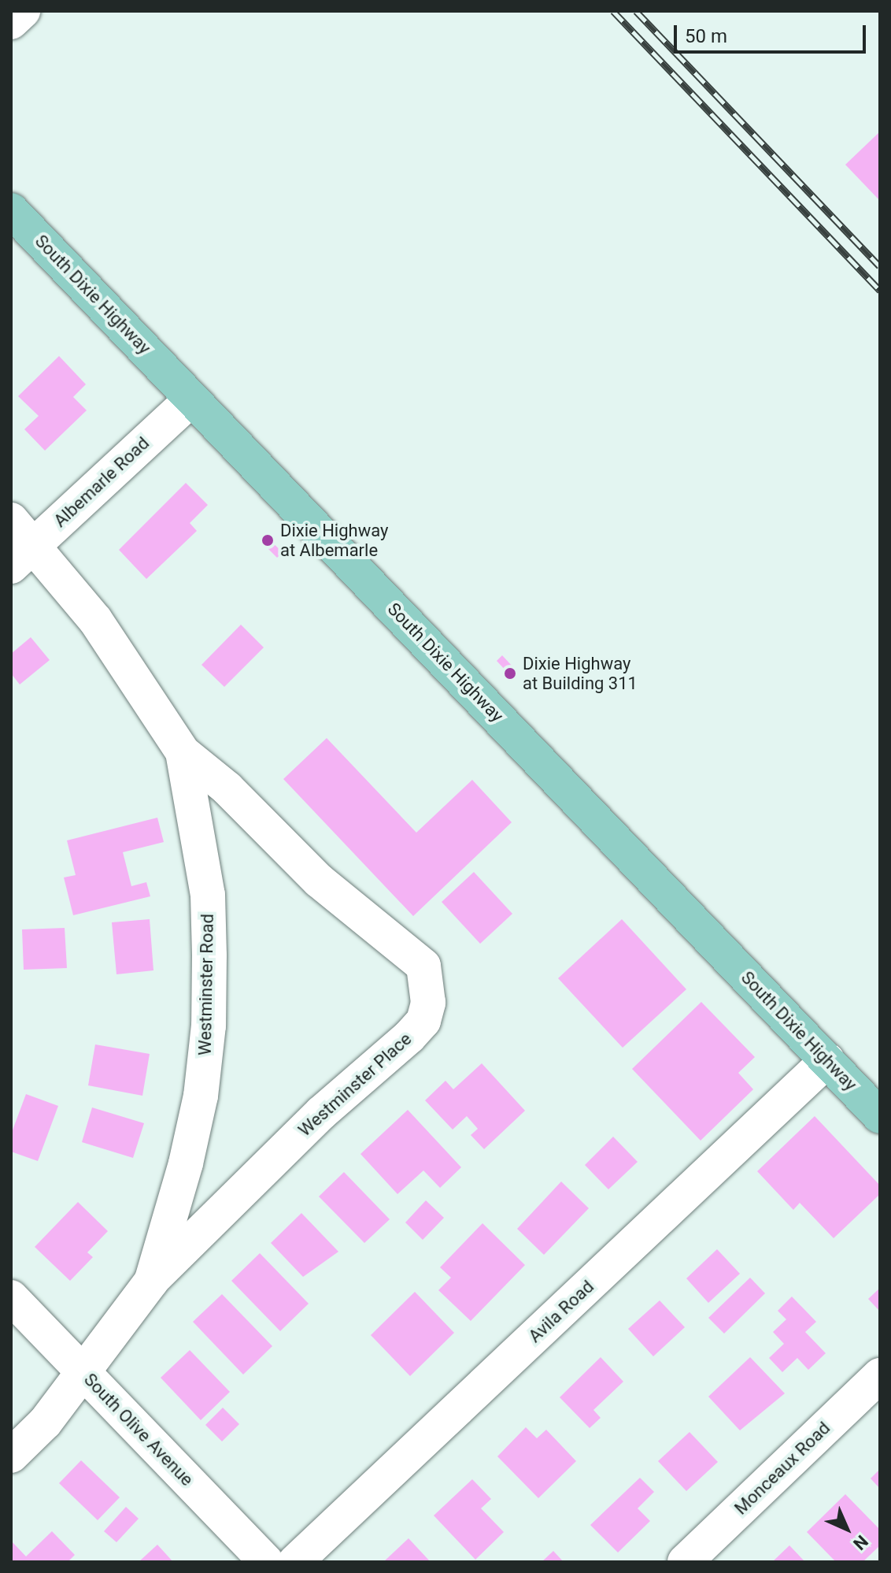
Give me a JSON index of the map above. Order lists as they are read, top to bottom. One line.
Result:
{"streets":{"main road":["South Dixie Highway"],"street":["Albemarle Road","Westminster Road","Westminster Place","Avila Road","South Olive Avenue","Monceaux Road"]},"crossings":[["South Dixie Highway","Albemarle Road"],["South Dixie Highway","Avila Road"],["Albemarle Road","Westminster Road"],["Westminster Road","Westminster Place"],["Westminster Road","South Olive Avenue"]],"places":["Dixie Highway at Albemarle","Dixie Highway at Building 311"],"scale_bar":"50 m","north":"bottom right"}
